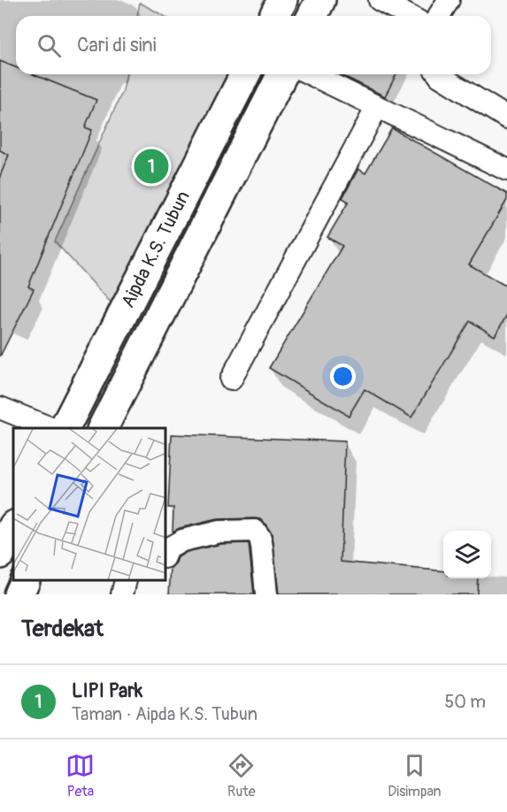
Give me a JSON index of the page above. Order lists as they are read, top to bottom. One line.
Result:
{"streets":{"street":["Aipda K.S. Tubun"]},"page":{"search":"Cari di sini","pins":"1","heading":"Terdekat","list":[{"mark":"1","name":"LIPI Park","note":"Taman · Aipda K.S. Tubun","value":"50 m"}],"nav":["Peta","Rute","Disimpan"]}}
